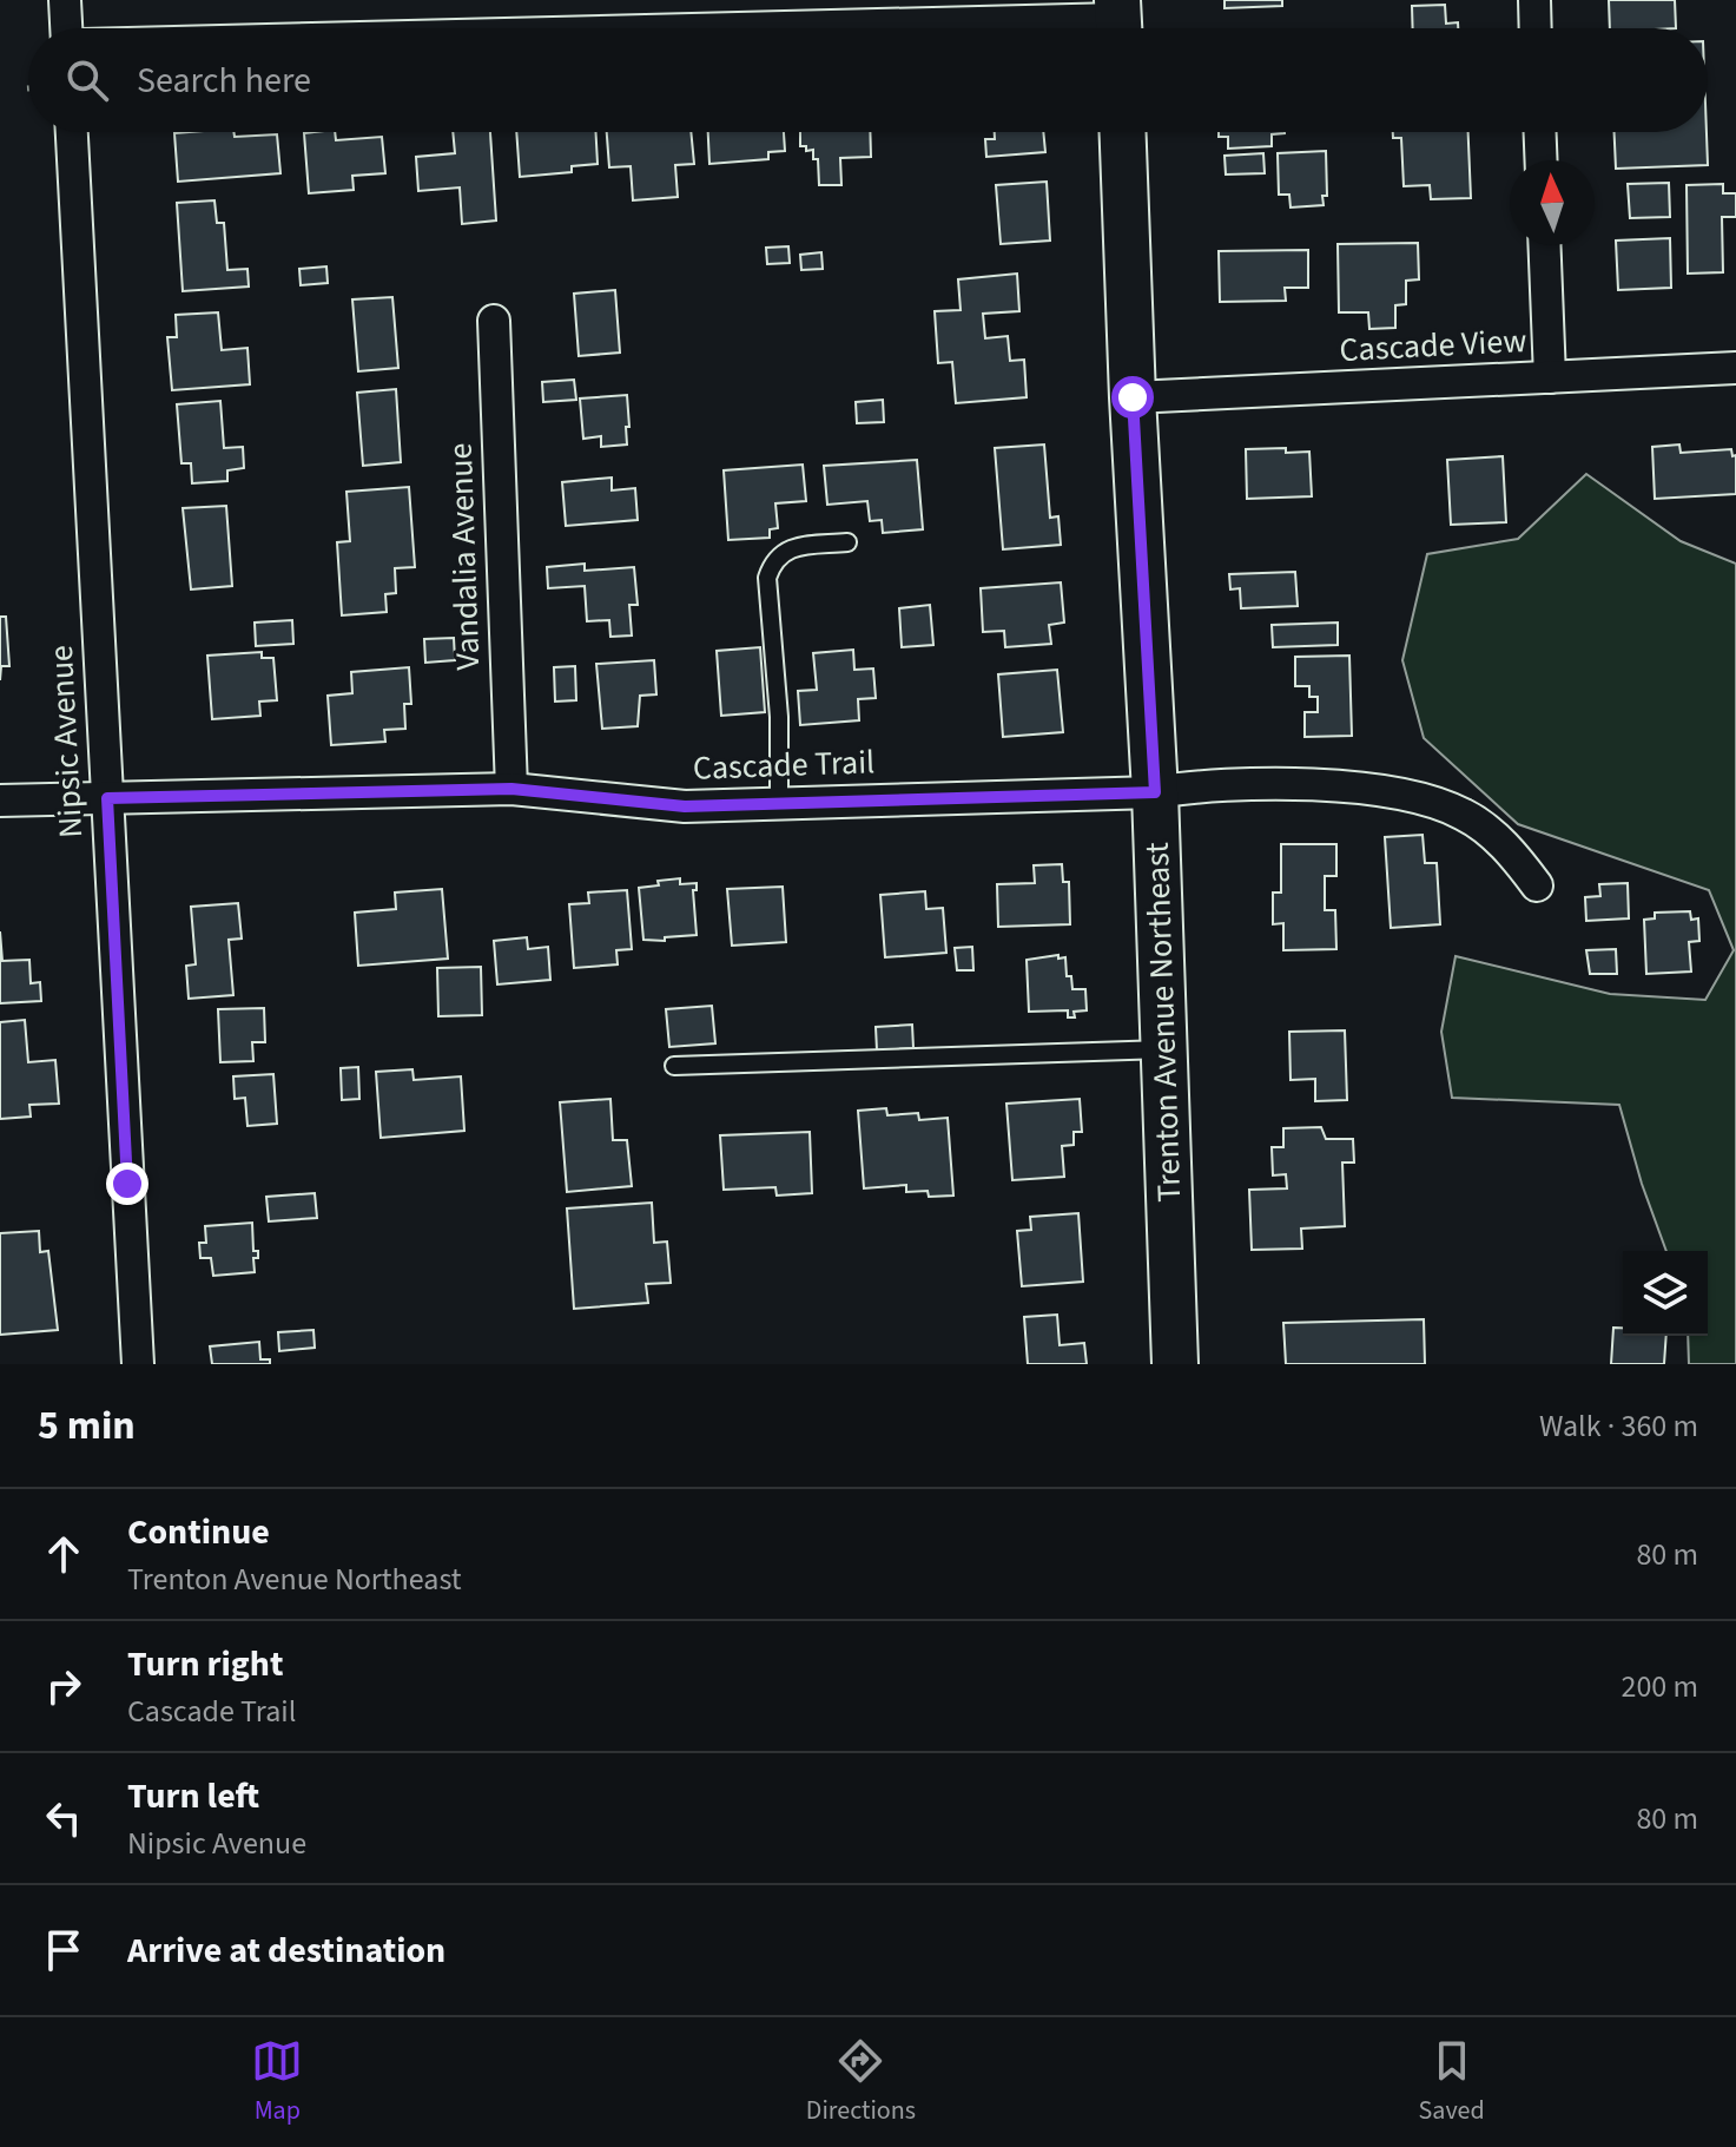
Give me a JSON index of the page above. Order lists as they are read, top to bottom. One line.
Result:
{"streets":{"main road":["Trenton Avenue Northeast"],"street":["Cascade View","Vandalia Avenue","Nipsic Avenue","Cascade Trail"]},"crossings":[["Cascade View","Trenton Avenue Northeast"],["Vandalia Avenue","Cascade Trail"],["Nipsic Avenue","Cascade Trail"],["Cascade Trail","Trenton Avenue Northeast"]],"north":"top","page":{"search":"Search here","heading":["5 min","Walk · 360 m"],"list":[["Continue","Trenton Avenue Northeast","80 m"],["Turn right","Cascade Trail","200 m"],["Turn left","Nipsic Avenue","80 m"],"Arrive at destination"],"nav":["Map","Directions","Saved"]}}
